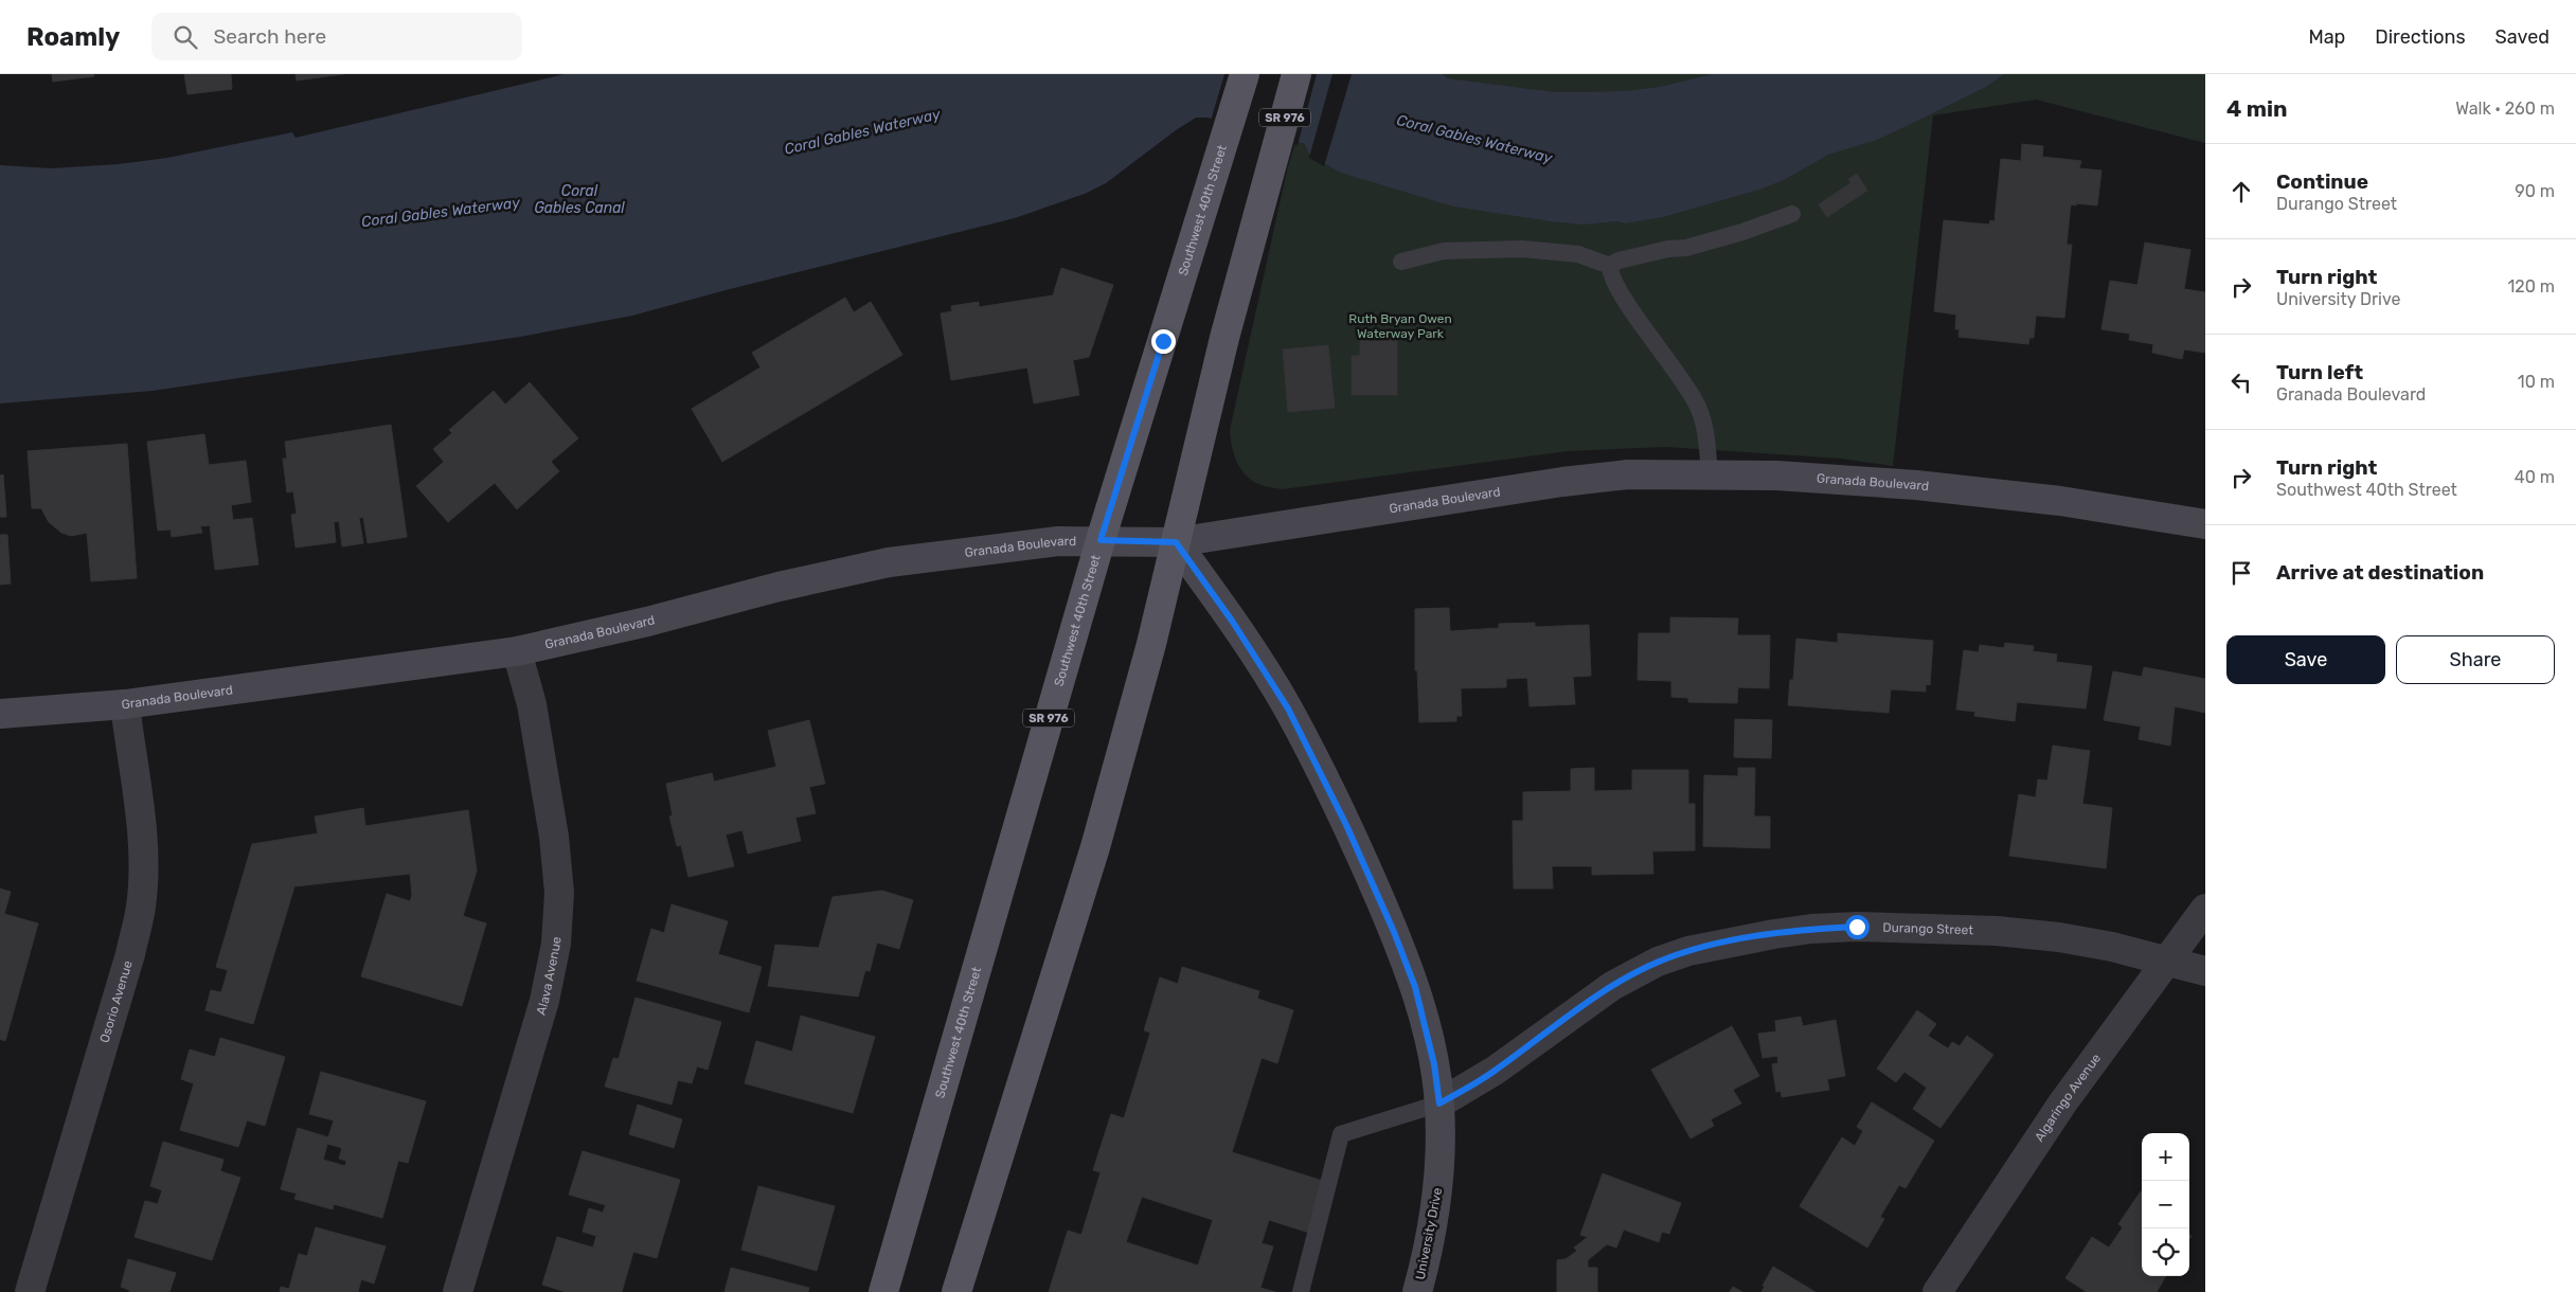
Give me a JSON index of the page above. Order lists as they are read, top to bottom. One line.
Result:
{"streets":{"main road":["SR 976","Southwest 40th Street"],"street":["Granada Boulevard","Durango Street","Alava Avenue","Osorio Avenue","Algaringo Avenue","University Drive"]},"crossings":[["SR 976","Granada Boulevard"],["SR 976","University Drive"],["Southwest 40th Street","Granada Boulevard"],["Granada Boulevard","Alava Avenue"],["Granada Boulevard","Osorio Avenue"],["Granada Boulevard","University Drive"],["Durango Street","Algaringo Avenue"],["Durango Street","University Drive"]],"water":["Coral Gables Waterway","Coral Gables Canal"],"parks":["Ruth Bryan Owen Waterway Park"],"page":{"header":"Roamly","search":"Search here","nav":["Map","Directions","Saved"],"heading":["4 min","Walk · 260 m"],"list":[["Continue","Durango Street","90 m"],["Turn right","University Drive","120 m"],["Turn left","Granada Boulevard","10 m"],["Turn right","Southwest 40th Street","40 m"],"Arrive at destination"],"buttons":["Save","Share"],"map_buttons":["+","−"]}}
